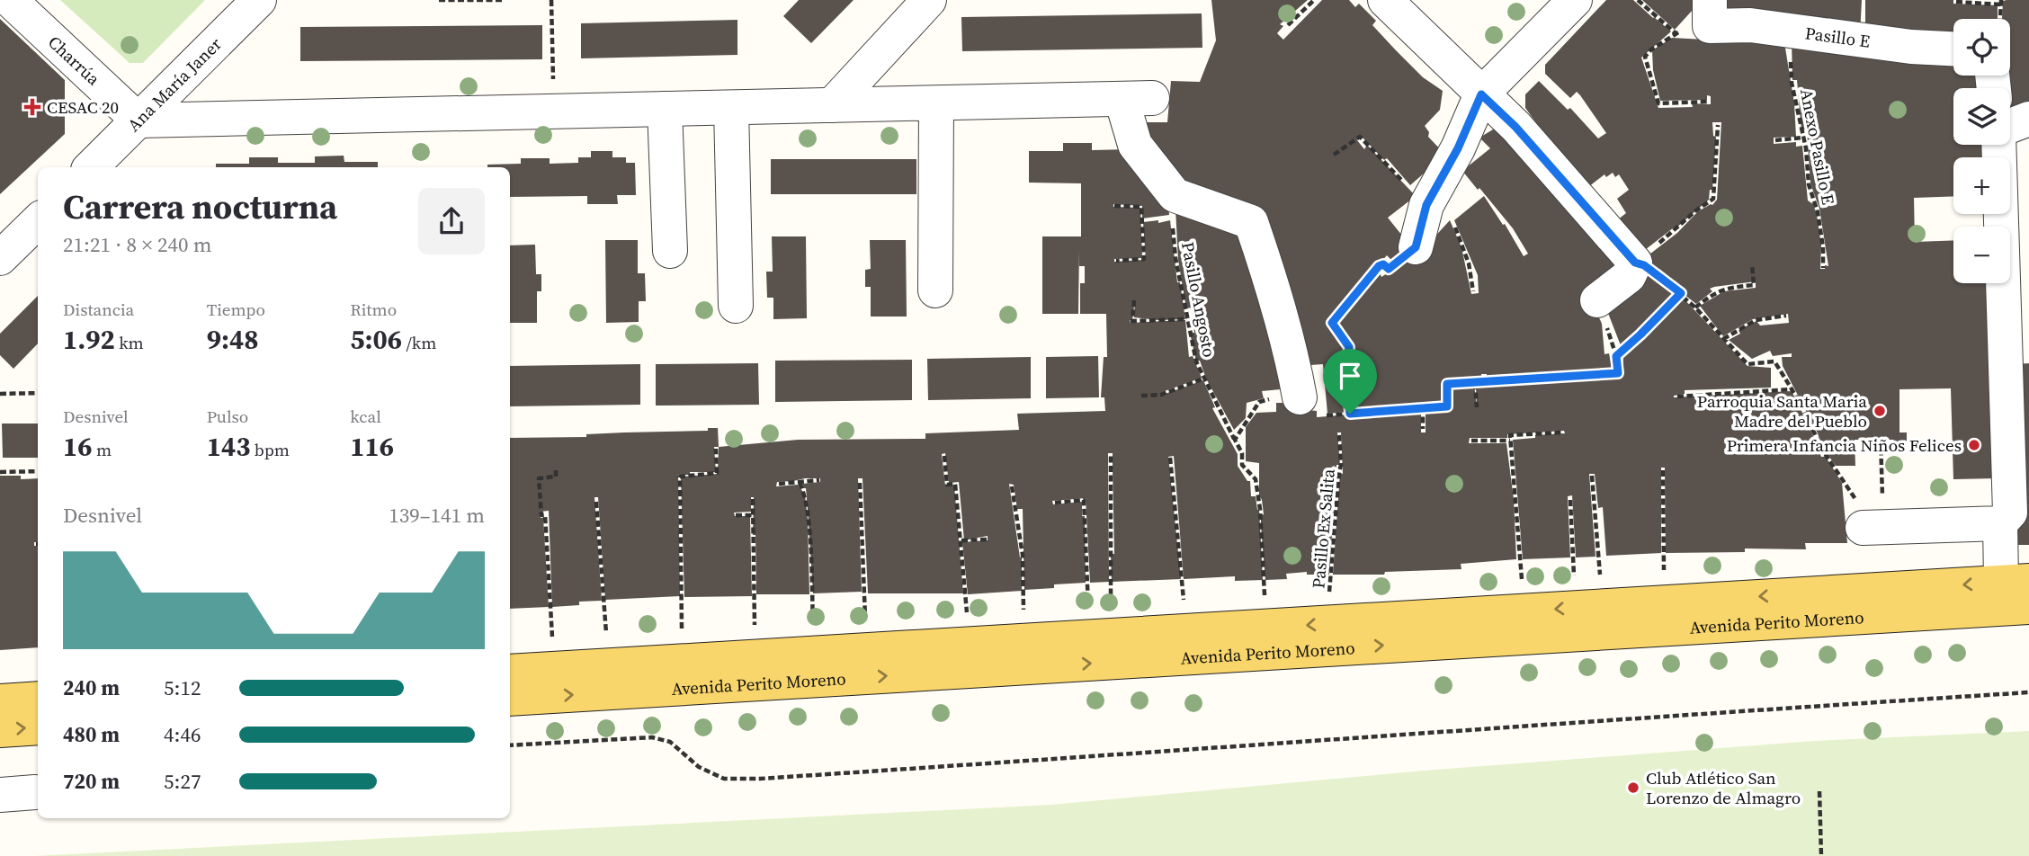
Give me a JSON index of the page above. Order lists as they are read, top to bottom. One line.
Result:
{"streets":{"main road":["Avenida Perito Moreno"],"street":["Pasillo E","Charrúa","Ana María Janer"],"path":["Anexo Pasillo E","Pasillo Angosto","Pasillo Ex Salita"]},"crossings":[["Pasillo E","Anexo Pasillo E"],["Charrúa","Ana María Janer"],["Pasillo Angosto","Avenida Perito Moreno"],["Pasillo Ex Salita","Avenida Perito Moreno"]],"places":{"health":["CESAC 20"],"other":["Parroquia Santa Maria Madre del Pueblo","Primera Infancia Niños Felices","Club Atlético San Lorenzo de Almagro"]},"page":{"map_buttons":["+","−"],"heading":["Carrera nocturna","21:21 · 8 × 240 m"],"stats":[["Distancia","1.92 km"],["Tiempo","9:48"],["Ritmo","5:06 /km"],["Desnivel","16 m"],["Pulso","143 bpm"],["kcal","116"]],"chart":["Desnivel","139–141 m"],"list":[{"name":"240 m","note":"5:12"},{"name":"480 m","note":"4:46"},{"name":"720 m","note":"5:27"}]}}
